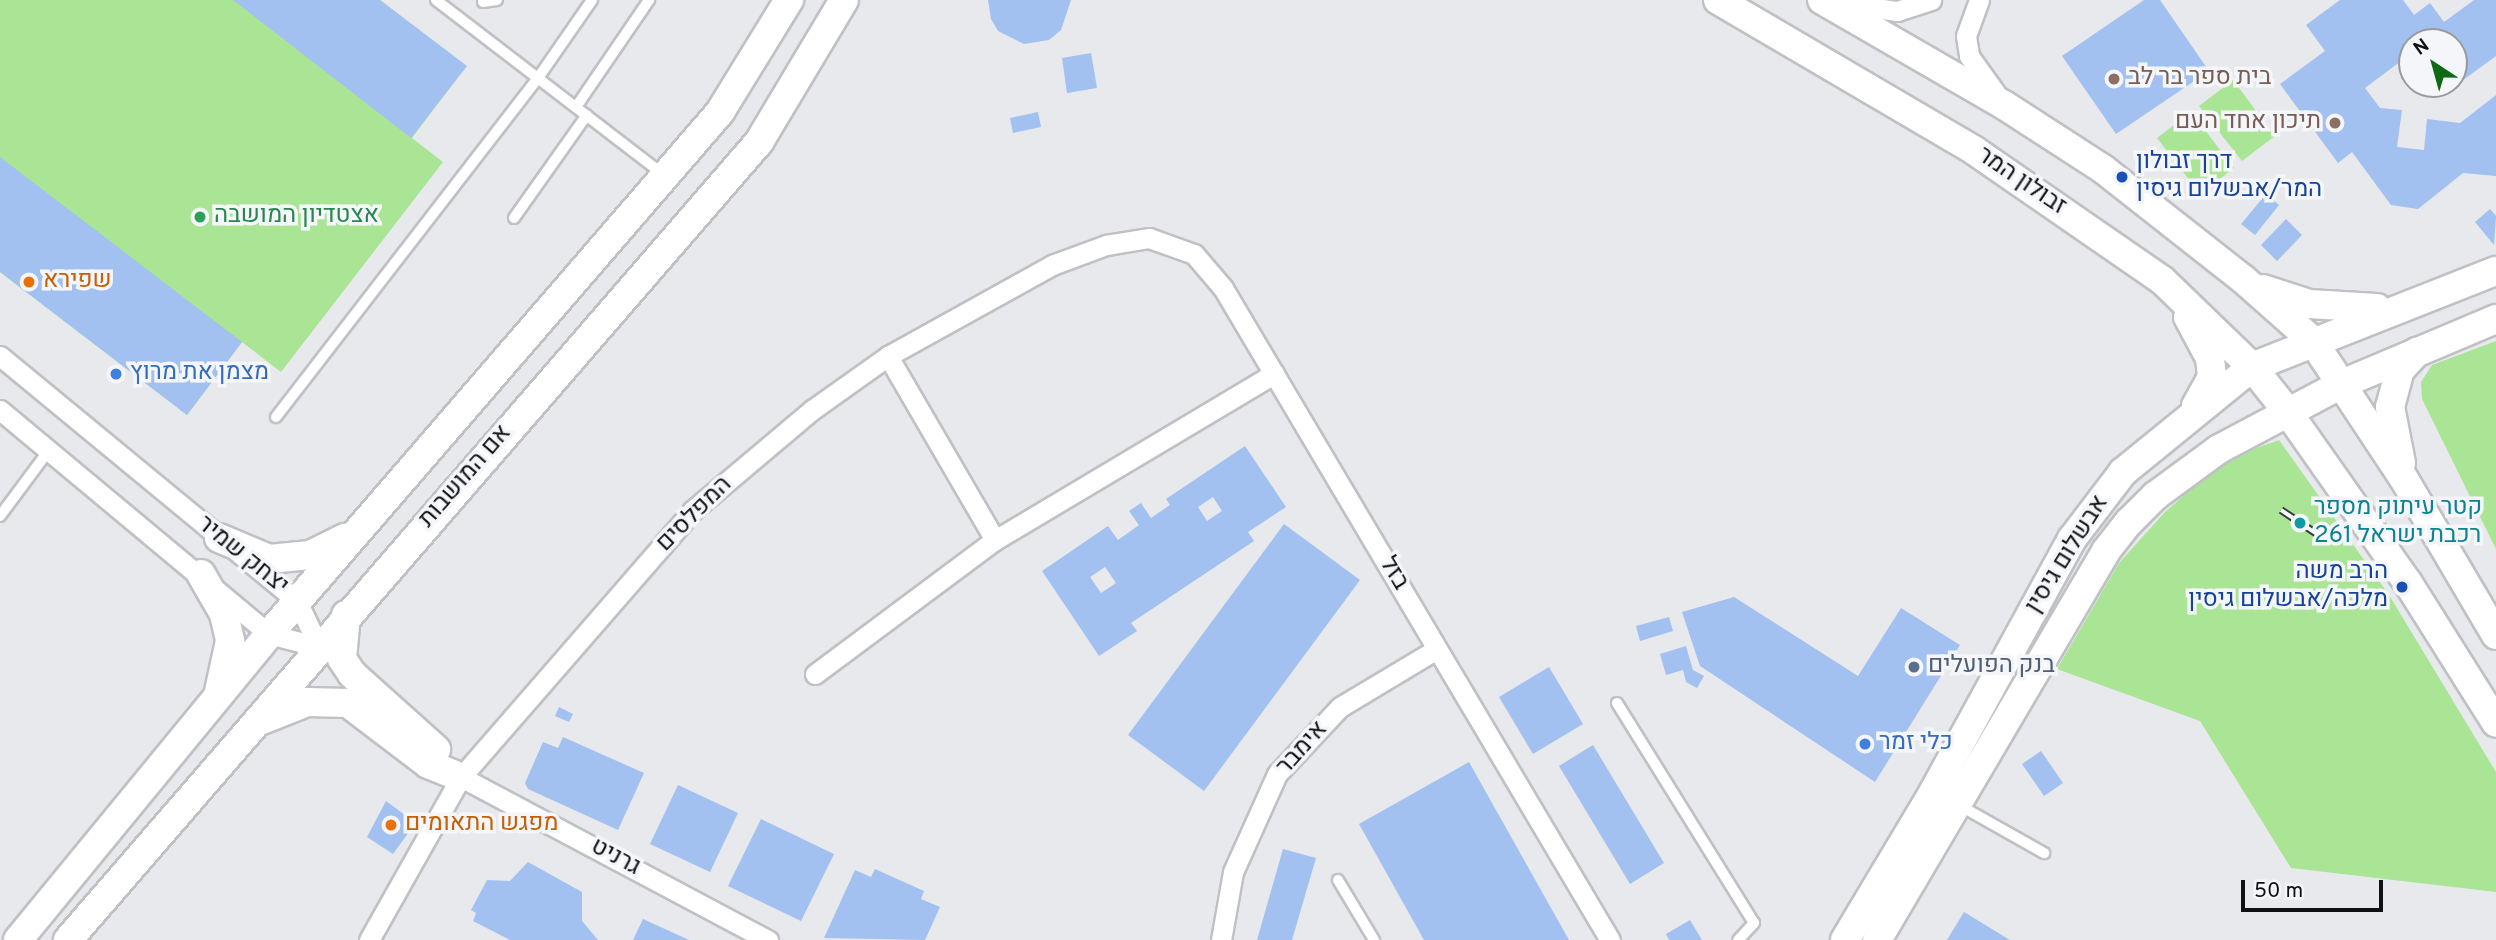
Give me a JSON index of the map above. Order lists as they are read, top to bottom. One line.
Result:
{"streets":{"street":["זבולון המר","אם המושבות","המפלסים","אבשלום גיסין","יצחק שמיר","בזל","אימבר","גרניט"]},"crossings":[["זבולון המר","אבשלום גיסין"],["אם המושבות","יצחק שמיר"],["המפלסים","בזל"],["המפלסים","גרניט"],["בזל","אימבר"]],"places":["בית ספר בר לב","תיכון אחד העם","דרך זבולון המר/אבשלום גיסין","אצטדיון המושבה","שפירא","מצמן את מרוץ","קטר עיתוק מספר 261 רכבת ישראל","הרב משה מלכה/אבשלום גיסין","בנק הפועלים","כלי זמר","מפגש התאומים"],"scale_bar":"50 m","north":"top left"}
